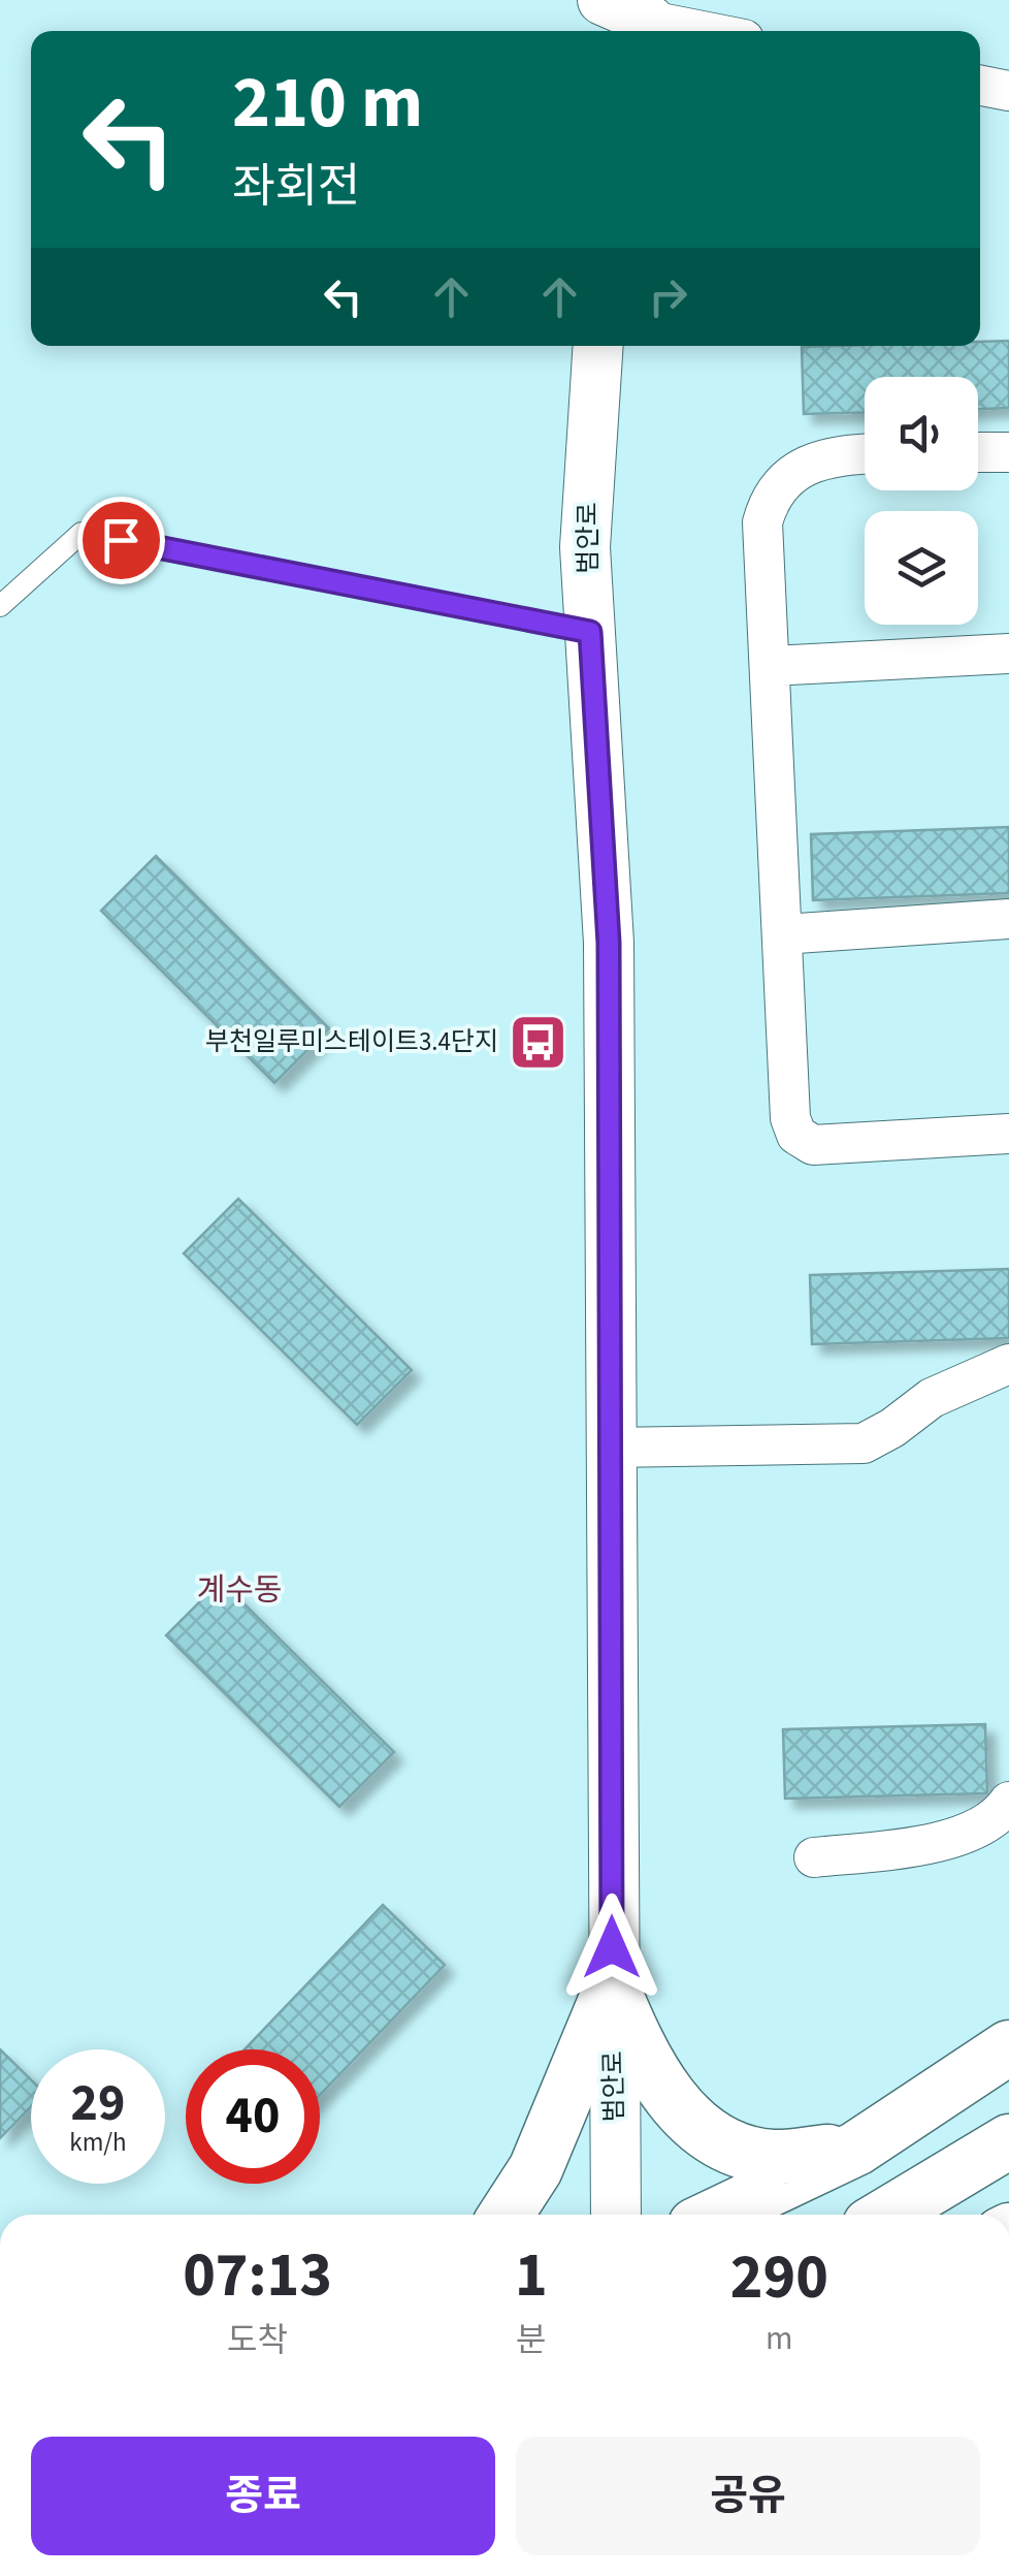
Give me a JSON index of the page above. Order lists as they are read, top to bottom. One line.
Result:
{"streets":{"street":["범안로"]},"districts":["계수동"],"places":{"bus stop":["부천일루미스테이트3.4단지"]},"page":{"turn":["210 m","좌회전"],"speed":"29 km/h","limit":"40","eta":["07:13","도착","1","분","290","m"],"buttons":["종료","공유"]}}
